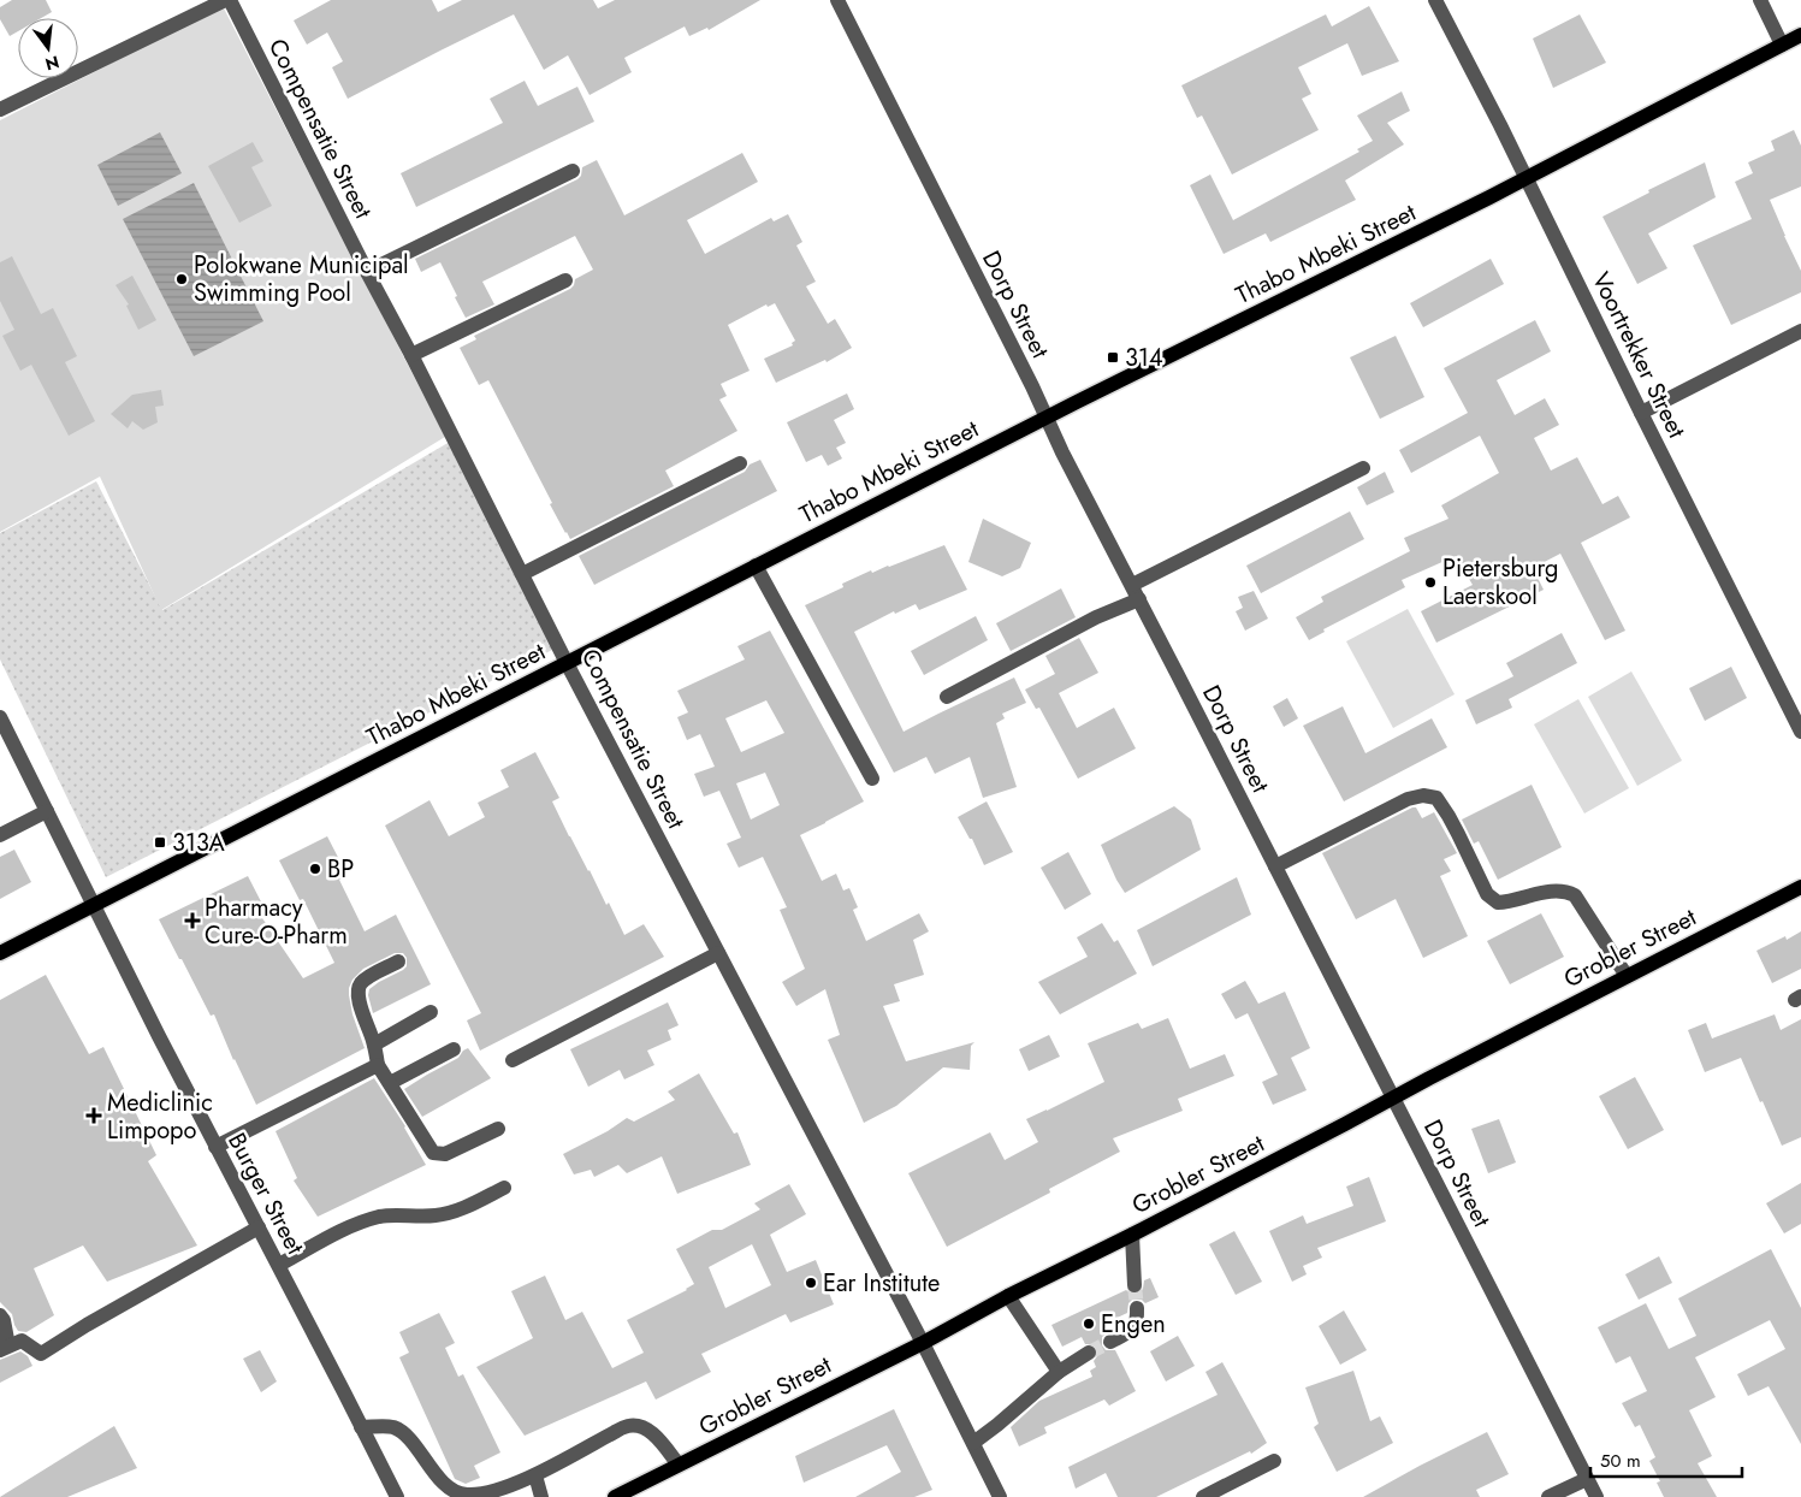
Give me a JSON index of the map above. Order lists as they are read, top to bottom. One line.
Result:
{"streets":{"main road":["Thabo Mbeki Street","Grobler Street"],"street":["Compensatie Street","Dorp Street","Voortrekker Street","Burger Street"]},"crossings":[["Compensatie Street","Thabo Mbeki Street"],["Compensatie Street","Grobler Street"],["Thabo Mbeki Street","Dorp Street"],["Thabo Mbeki Street","Voortrekker Street"],["Thabo Mbeki Street","Burger Street"],["Dorp Street","Grobler Street"]],"places":{"other":["Polokwane Municipal Swimming Pool","Pietersburg Laerskool","BP","Ear Institute","Engen"],"transit":["314","313A"],"health":["Pharmacy Cure-O-Pharm","Mediclinic Limpopo"]},"scale_bar":"50 m","north":"bottom"}
